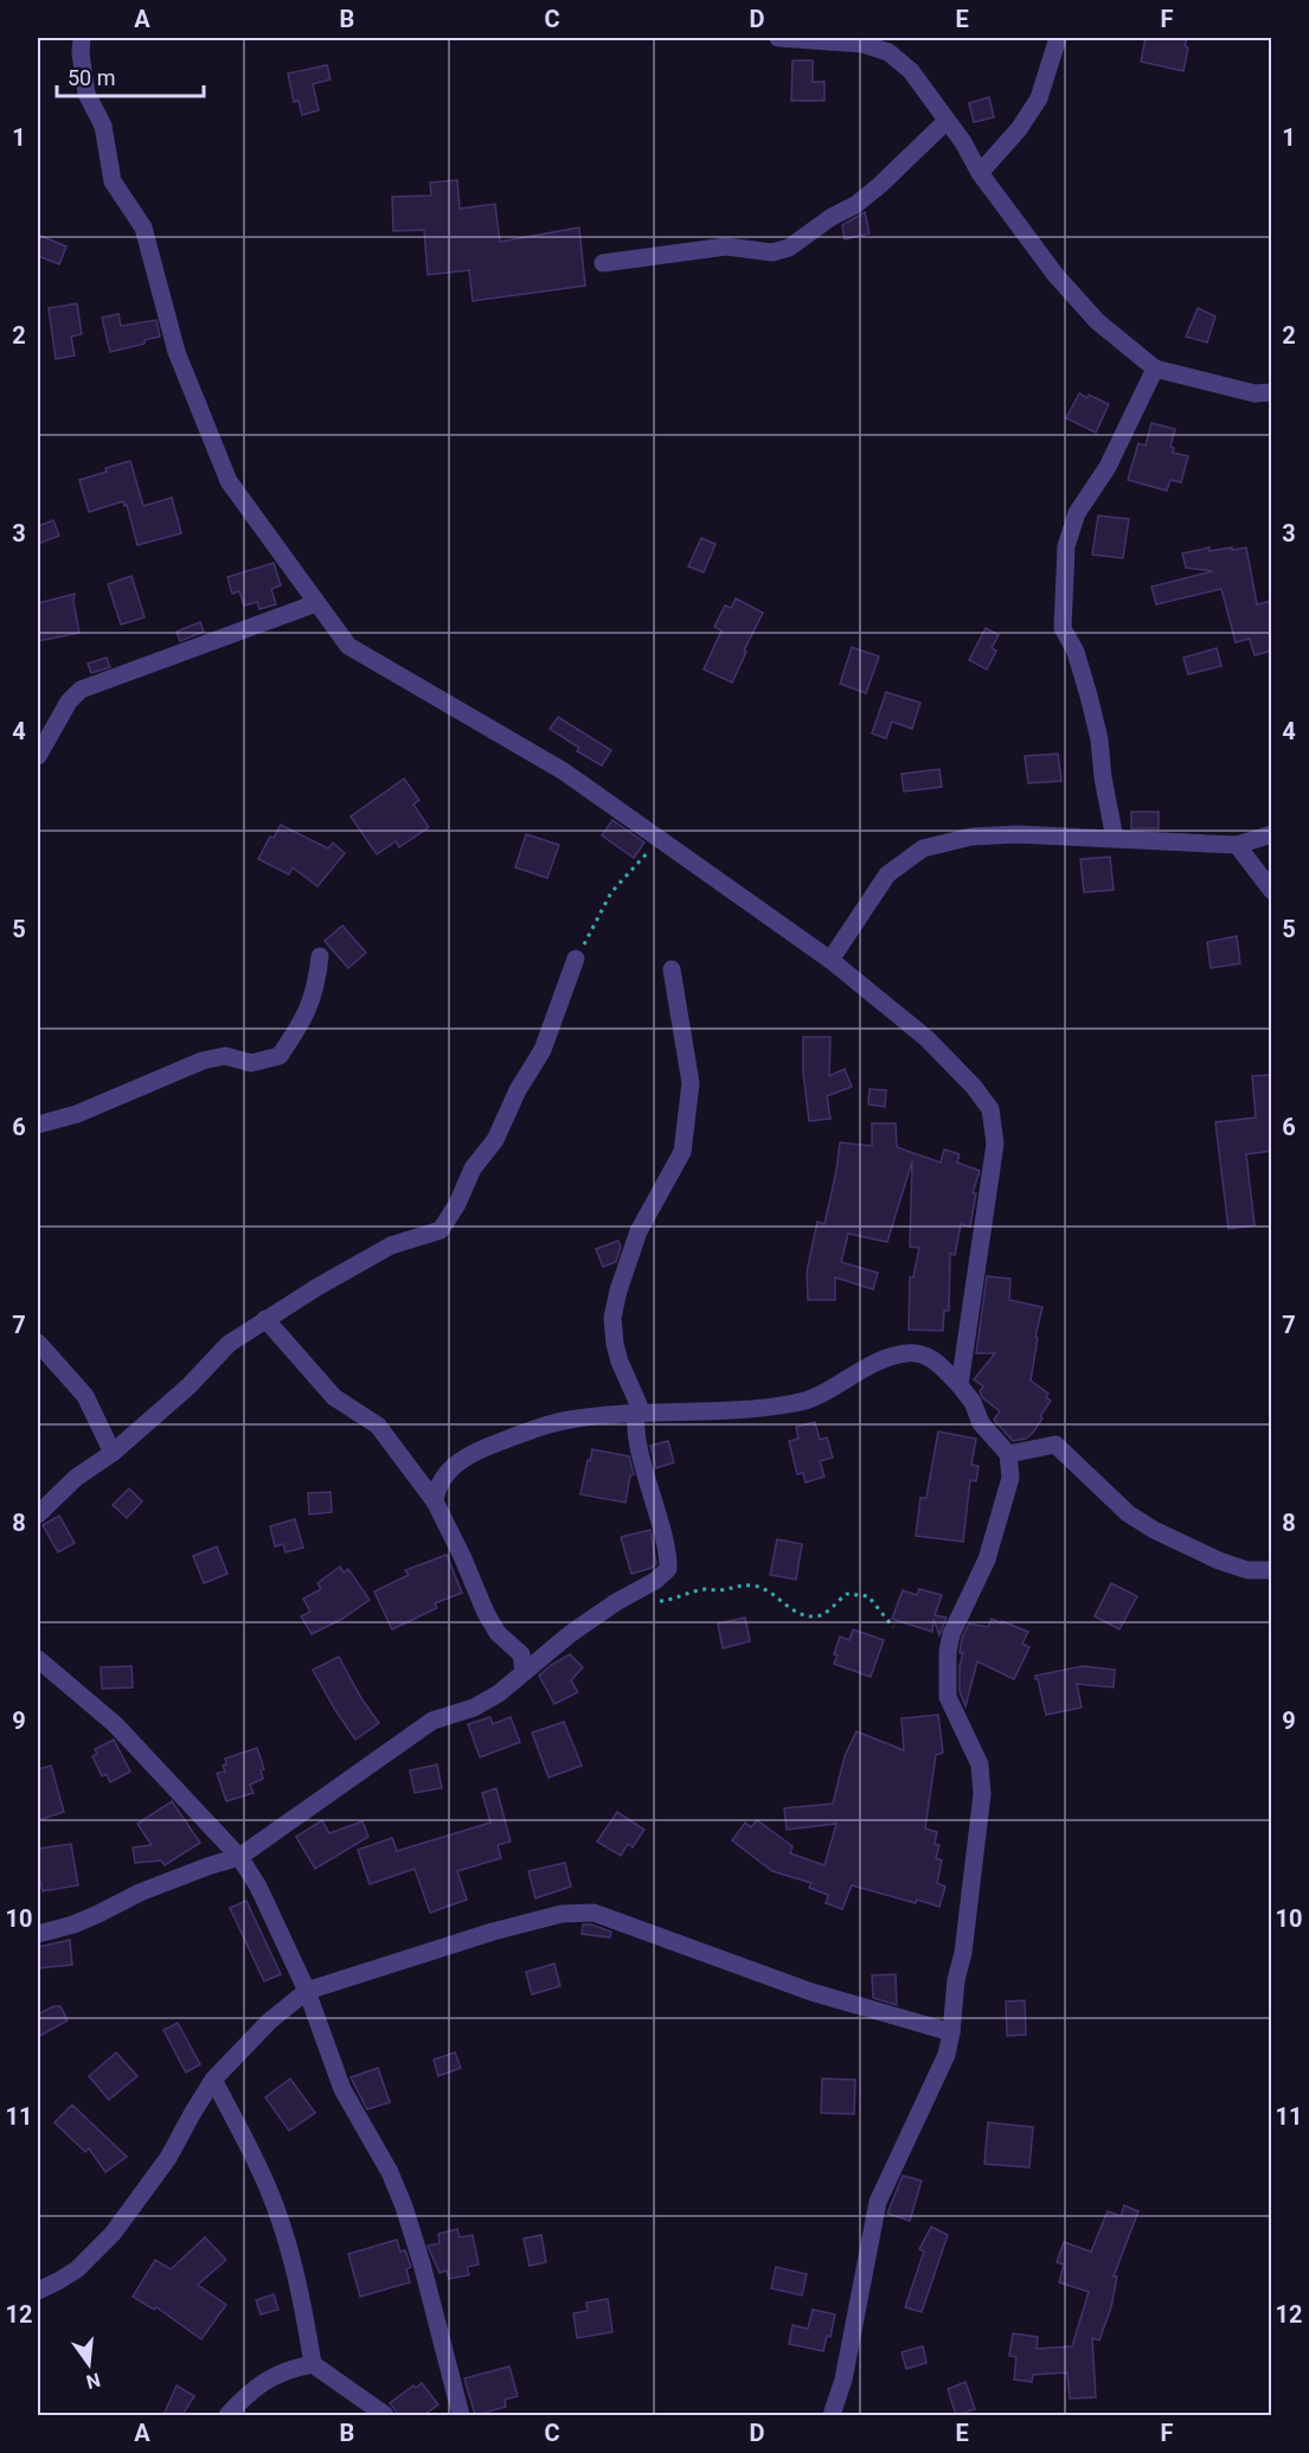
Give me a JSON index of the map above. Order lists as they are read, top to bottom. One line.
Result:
{"scale_bar":"50 m","north":"bottom","grid":{"columns":["A","B","C","D","E","F"],"rows":["1","2","3","4","5","6","7","8","9","10","11","12"]}}
